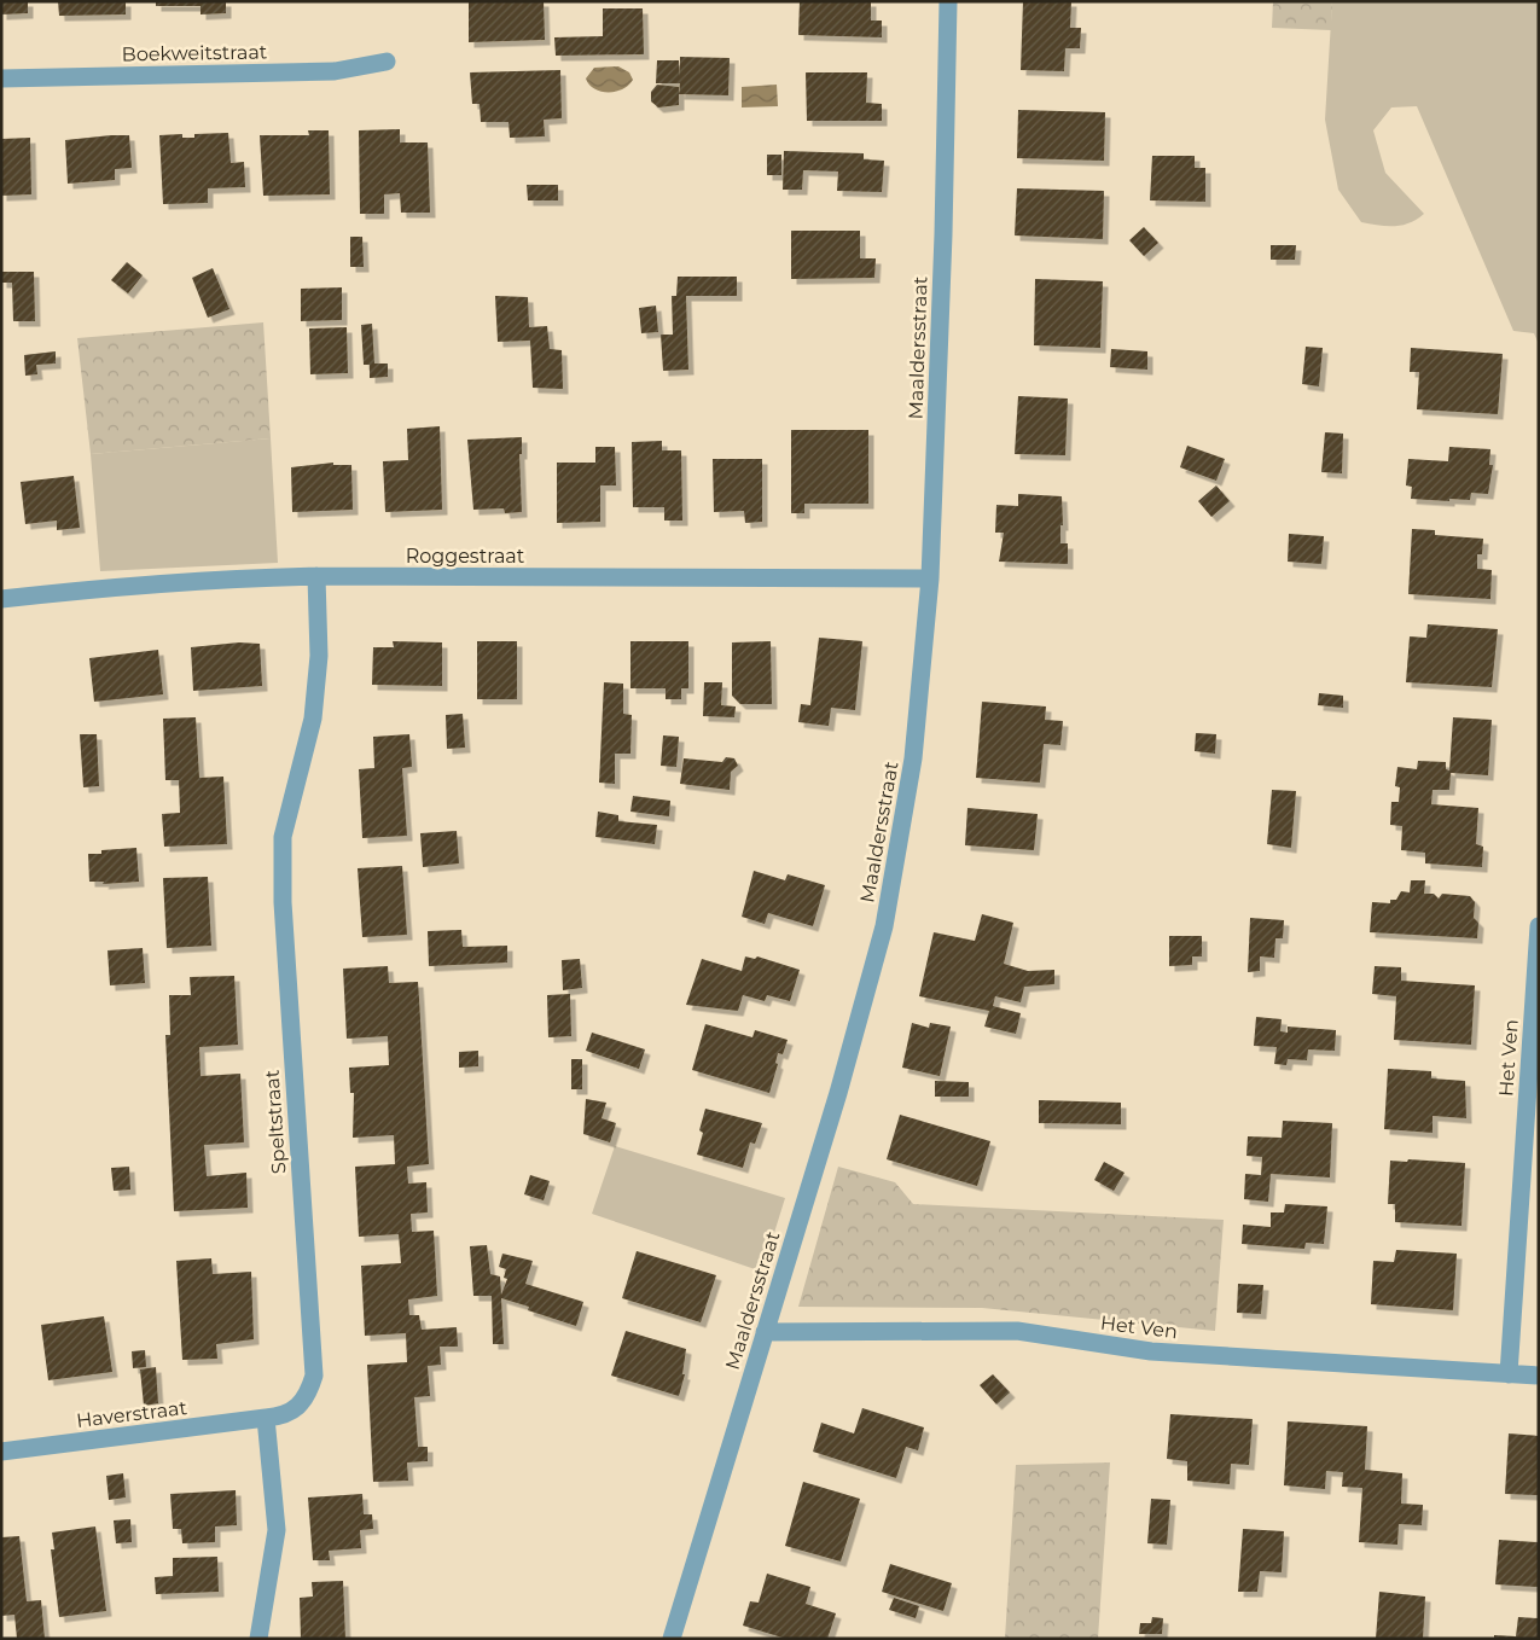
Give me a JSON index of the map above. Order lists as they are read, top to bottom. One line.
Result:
{"streets":{"street":["Boekweitstraat","Maaldersstraat","Roggestraat","Het Ven","Speltstraat","Haverstraat"]},"crossings":[["Maaldersstraat","Roggestraat"],["Maaldersstraat","Het Ven"],["Roggestraat","Speltstraat"],["Speltstraat","Haverstraat"]]}
